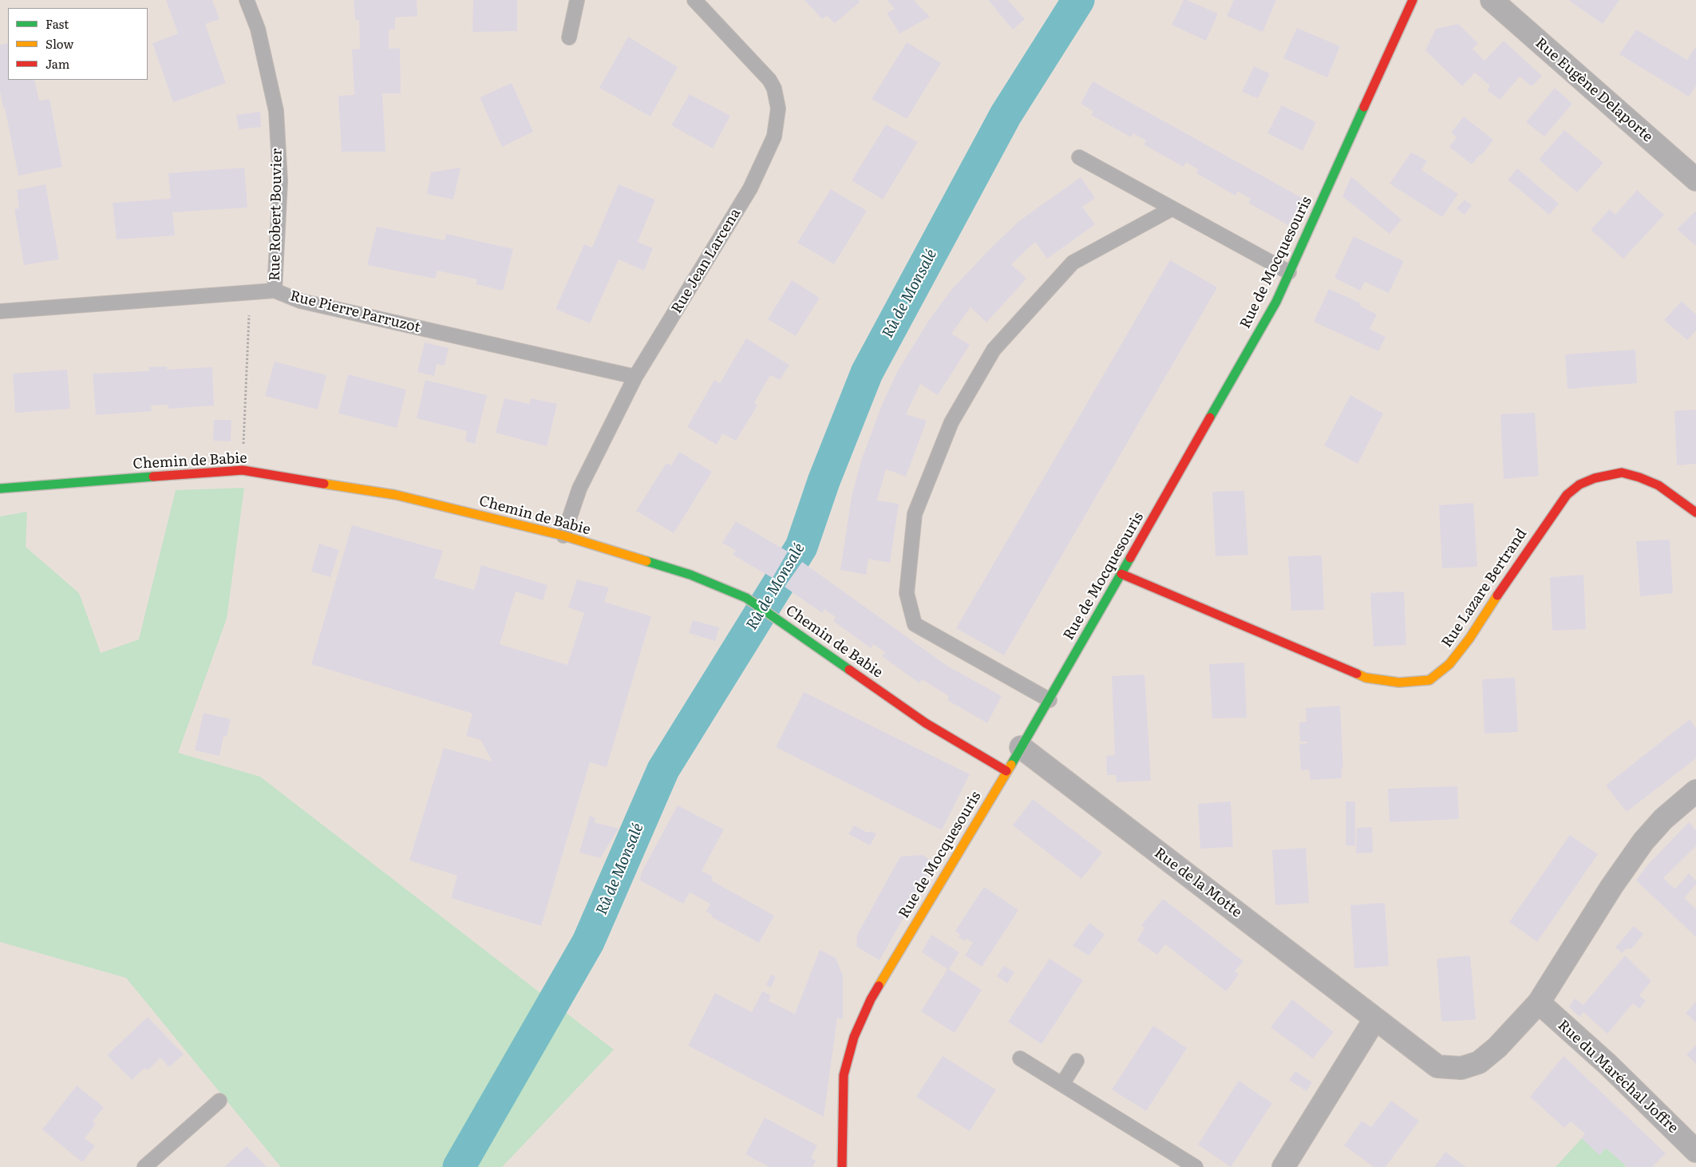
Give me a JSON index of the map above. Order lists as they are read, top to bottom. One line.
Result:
{"streets":{"street":["Rue Eugène Delaporte","Rue de Mocquesouris","Chemin de Babie","Rue Lazare Bertrand","Rue de la Motte","Rue du Maréchal Joffre"],"lane":["Rue Robert Bouvier","Rue Jean Larcena","Rue Pierre Parruzot"]},"crossings":[["Rue Robert Bouvier","Rue Pierre Parruzot"],["Rue Jean Larcena","Rue Pierre Parruzot"],["Rue Jean Larcena","Chemin de Babie"],["Rue de Mocquesouris","Chemin de Babie"],["Rue de Mocquesouris","Rue Lazare Bertrand"],["Rue de Mocquesouris","Rue de la Motte"],["Rue de la Motte","Rue du Maréchal Joffre"]],"water":["Rû de Monsalé"],"legend":["Fast","Slow","Jam"]}
